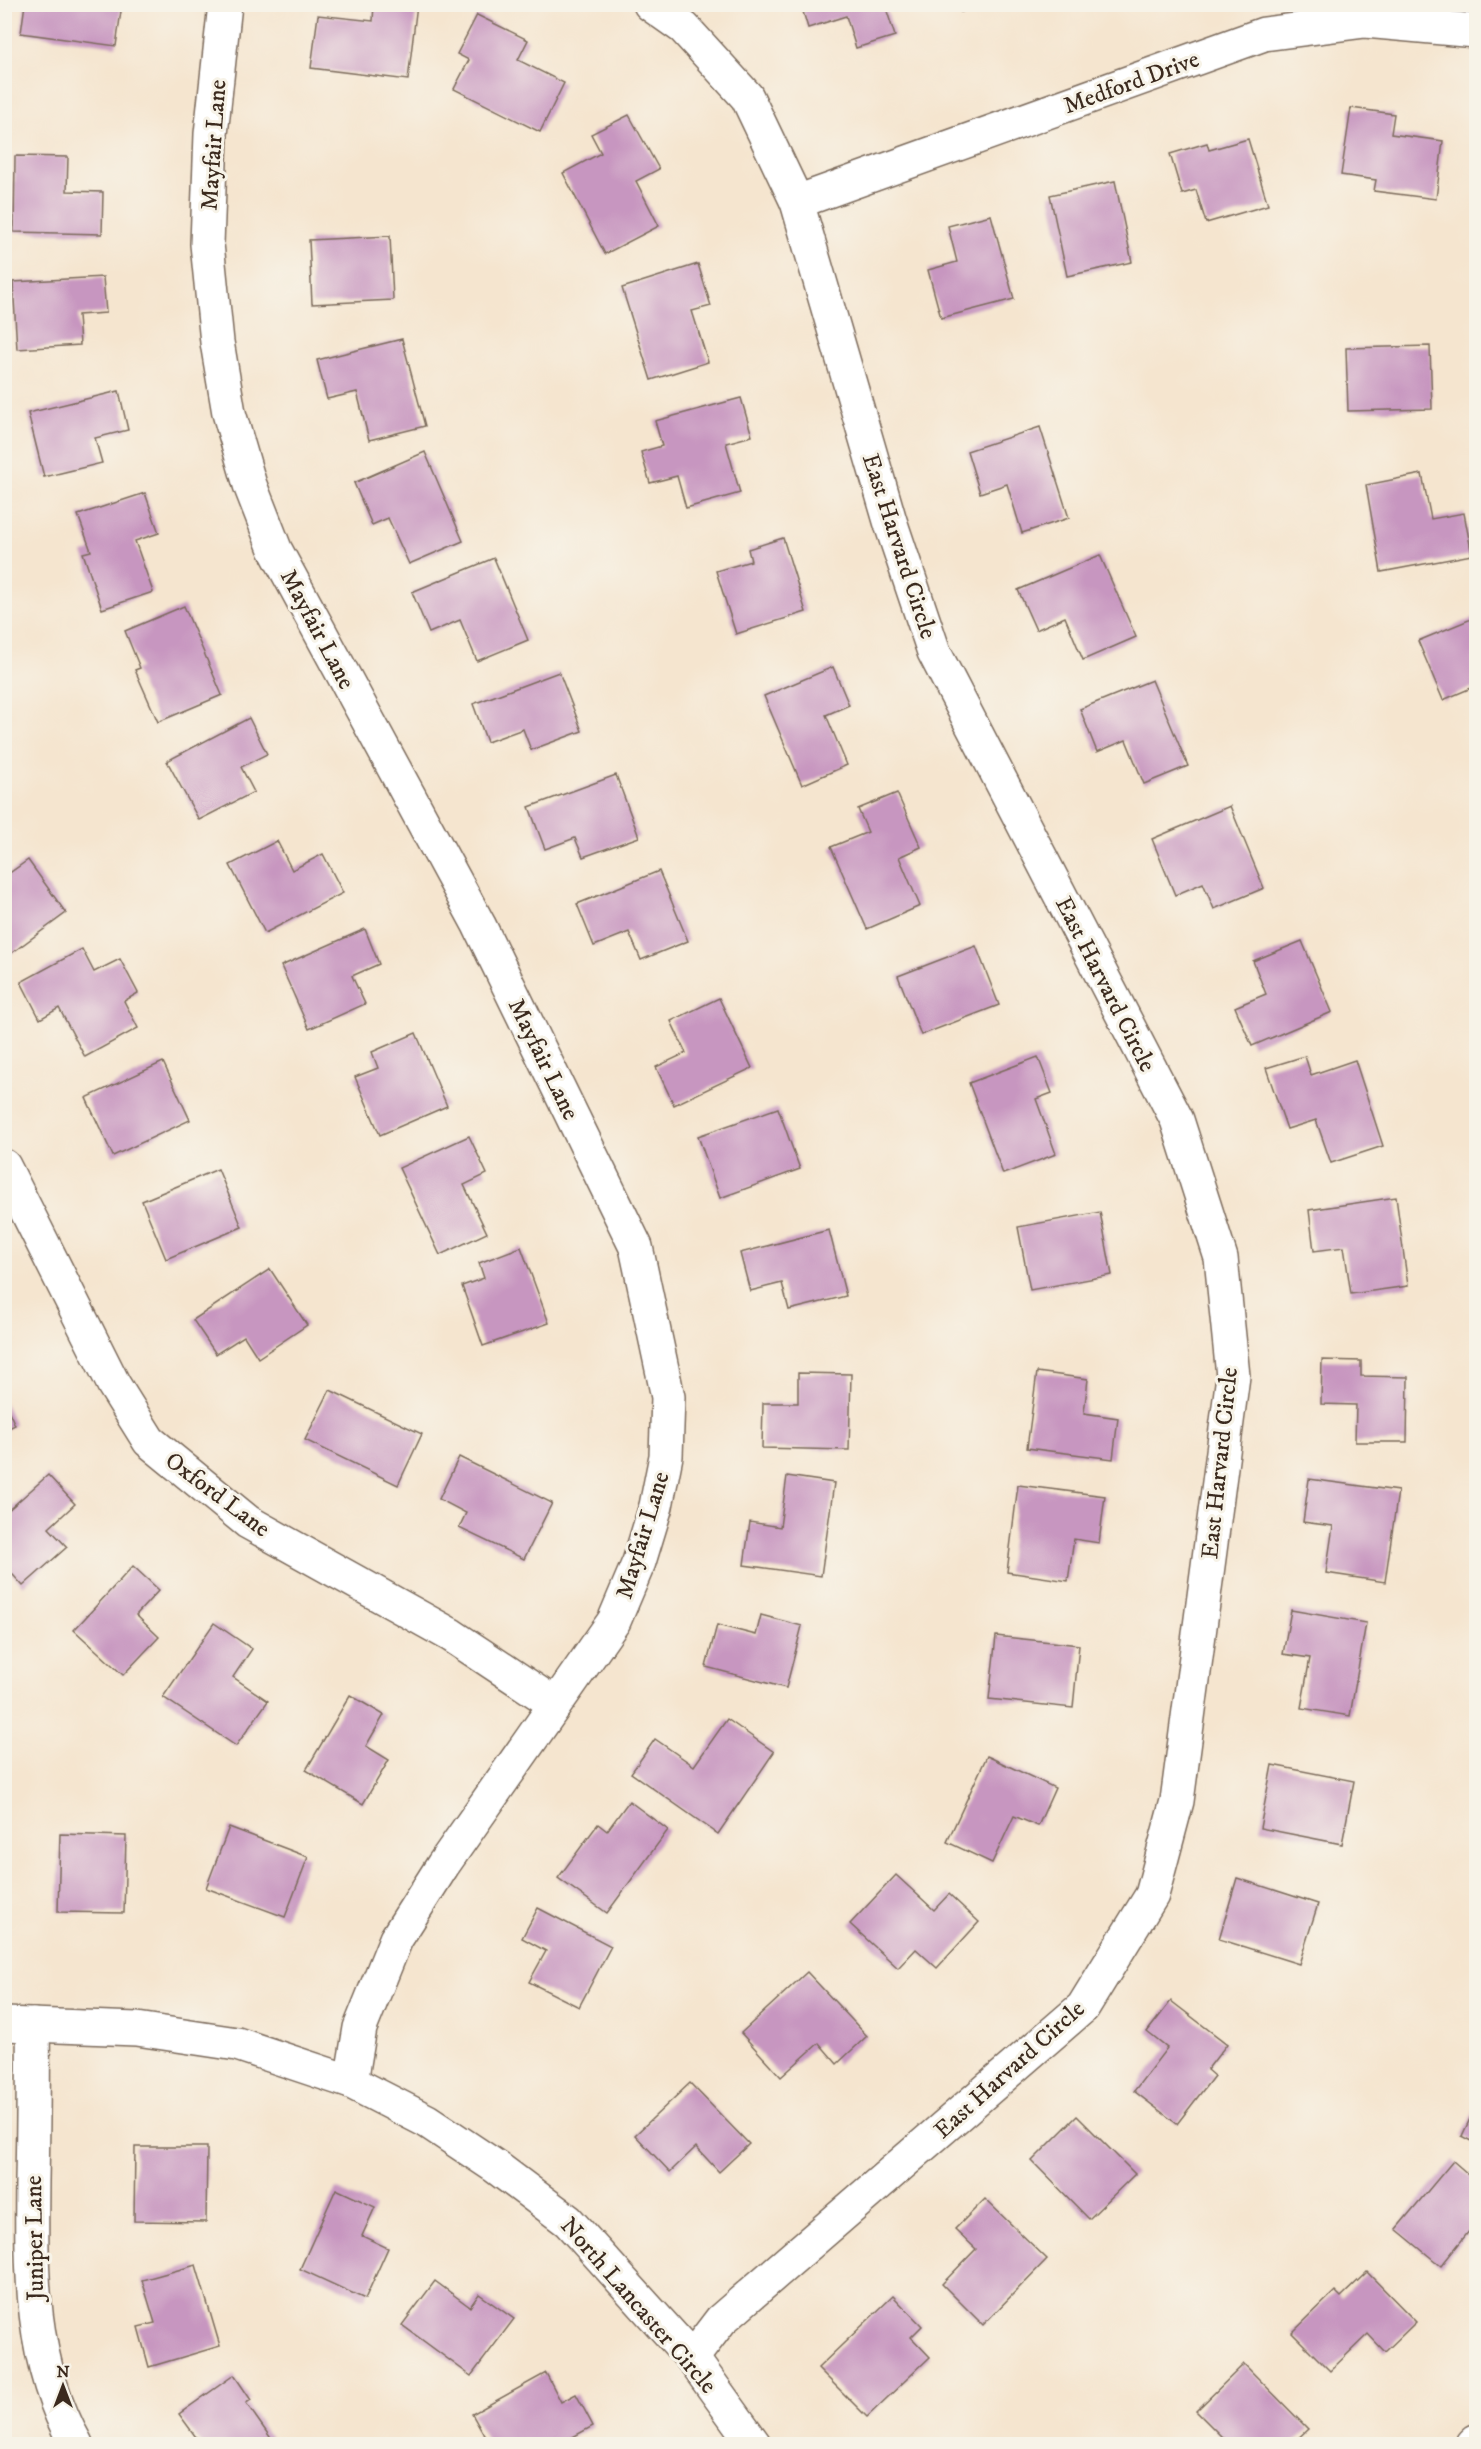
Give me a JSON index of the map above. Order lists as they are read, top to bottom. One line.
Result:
{"streets":{"street":["Medford Drive","Mayfair Lane","East Harvard Circle","Oxford Lane","Juniper Lane","North Lancaster Circle"]},"crossings":[["Medford Drive","East Harvard Circle"],["Mayfair Lane","Oxford Lane"],["Mayfair Lane","North Lancaster Circle"],["East Harvard Circle","North Lancaster Circle"],["Juniper Lane","North Lancaster Circle"]],"north":"top"}
